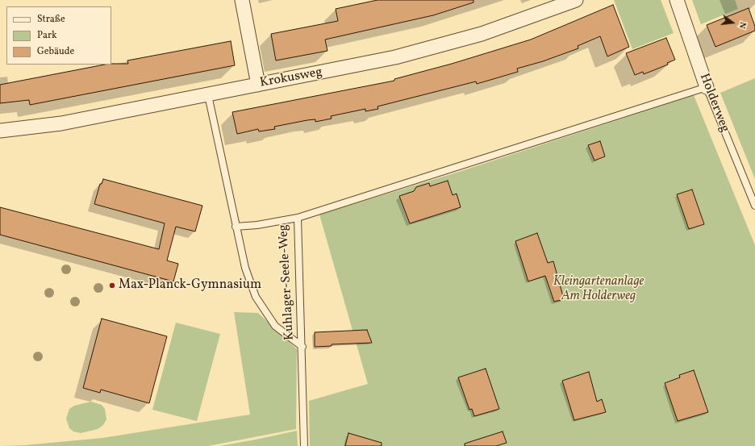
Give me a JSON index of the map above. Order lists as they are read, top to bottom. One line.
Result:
{"streets":{"street":["Krokusweg","Holderweg"],"lane":["Kuhlager-Seele-Weg"]},"crossings":[["Krokusweg","Kuhlager-Seele-Weg"]],"parks":["Kleingartenanlage Am Holderweg"],"places":["Max-Planck-Gymnasium"],"legend":["Straße","Park","Gebäude"],"north":"right"}
